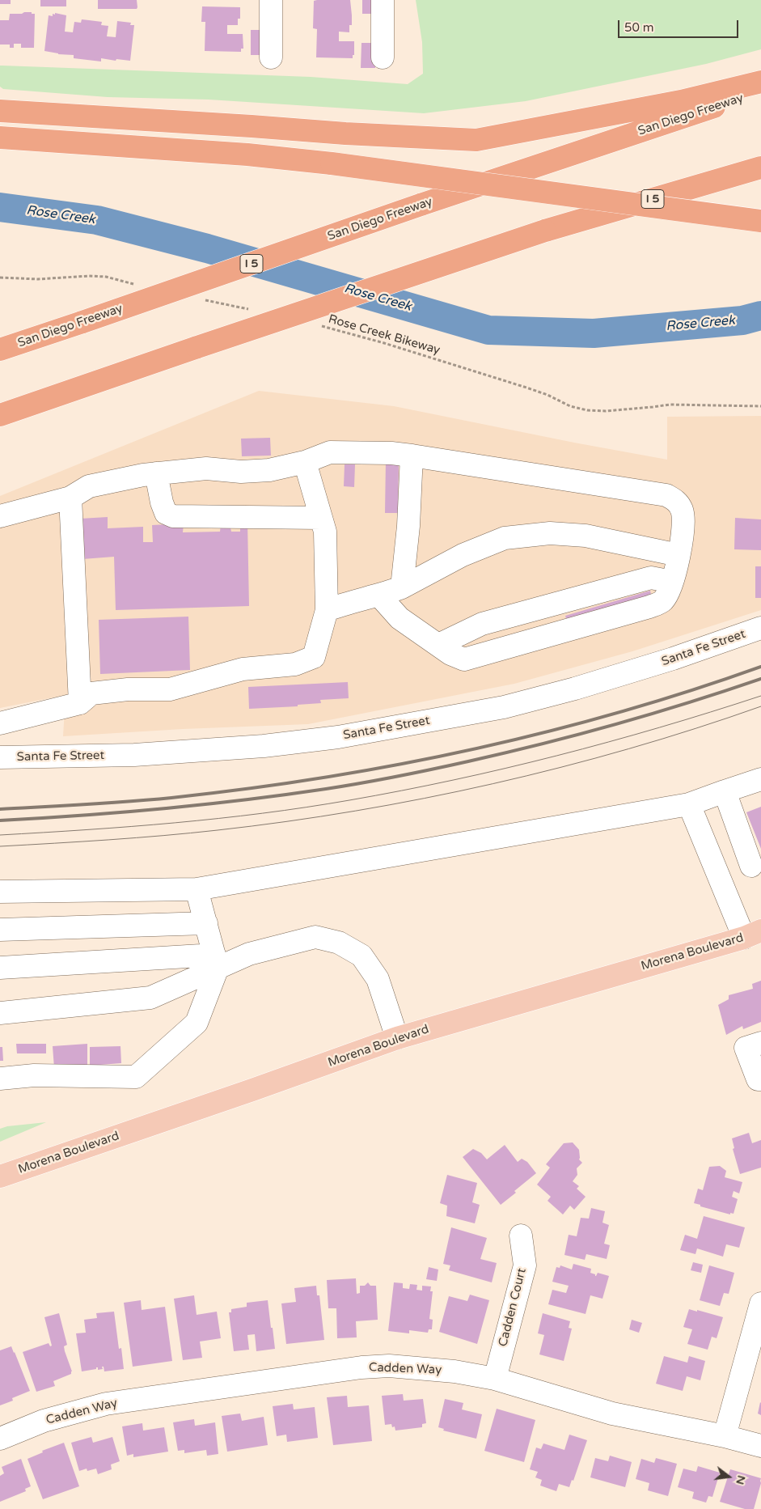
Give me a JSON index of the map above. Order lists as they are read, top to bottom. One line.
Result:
{"streets":{"highway":["San Diego Freeway","I 5"],"main road":["Morena Boulevard"],"street":["Santa Fe Street","Cadden Court","Cadden Way"],"path":["Rose Creek Bikeway"]},"crossings":[["Cadden Court","Cadden Way"]],"water":["Rose Creek"],"scale_bar":"50 m","north":"right"}
